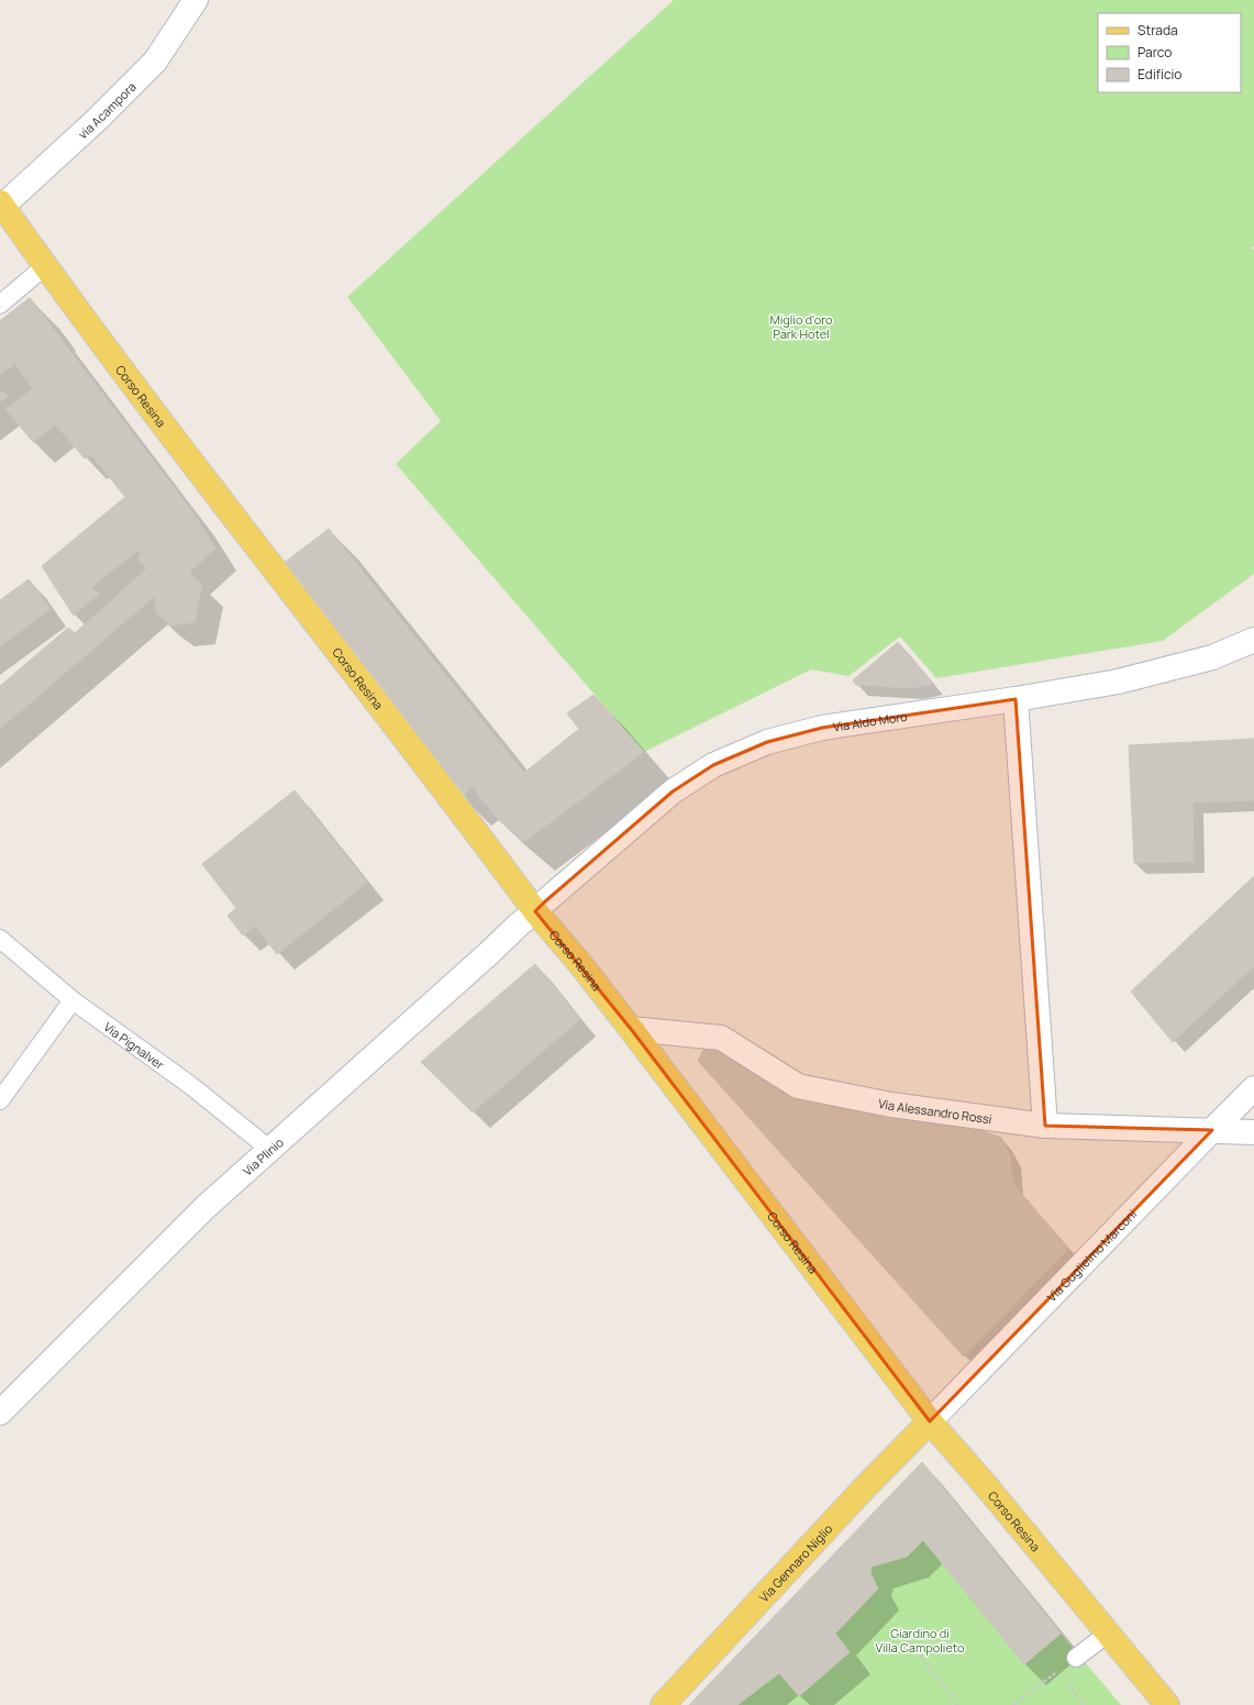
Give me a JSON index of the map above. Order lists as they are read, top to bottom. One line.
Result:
{"streets":{"main road":["Corso Resina","Via Gennaro Niglio"],"street":["via Acampora","Via Aldo Moro","Via Alessandro Rossi","Via Plinio","Via Guglielmo Marconi"],"lane":["Via Pignalver"]},"crossings":[["via Acampora","Corso Resina"],["Corso Resina","Via Aldo Moro"],["Corso Resina","Via Alessandro Rossi"],["Corso Resina","Via Plinio"],["Corso Resina","Via Guglielmo Marconi"],["Corso Resina","Via Gennaro Niglio"],["Via Aldo Moro","Via Plinio"],["Via Pignalver","Via Plinio"],["Via Alessandro Rossi","Via Guglielmo Marconi"],["Via Guglielmo Marconi","Via Gennaro Niglio"]],"parks":["Miglio d'oro Park Hotel","Giardino di Villa Campolieto"],"legend":["Strada","Parco","Edificio"]}
